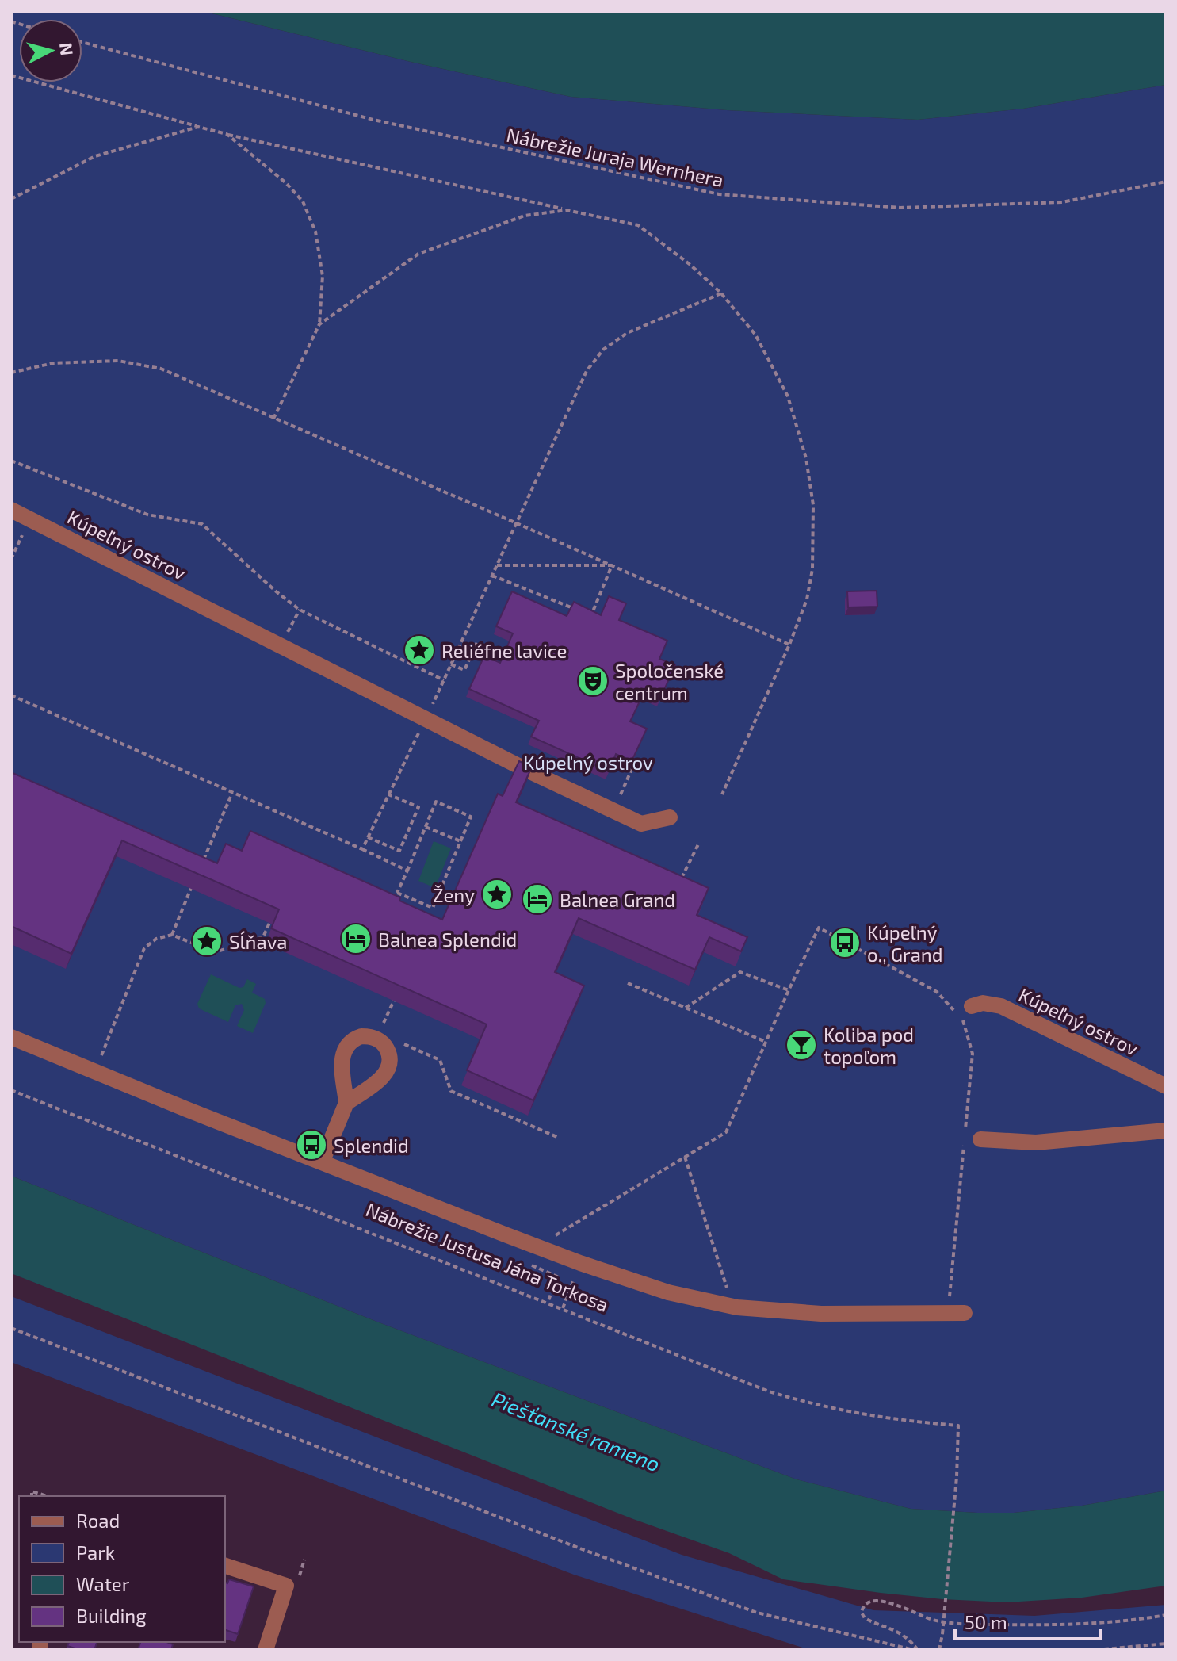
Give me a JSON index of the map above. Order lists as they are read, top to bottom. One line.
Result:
{"streets":{"street":["Kúpeľný ostrov"],"path":["Nábrežie Juraja Wernhera","Nábrežie Justusa Jána Torkosa"]},"water":["Piešťanské rameno"],"parks":["Kúpeľný ostrov"],"places":{"place":["Reliéfne lavice","Ženy","Sĺňava"],"theatre":["Spoločenské centrum"],"hotel":["Balnea Grand","Balnea Splendid"],"bus stop":["Kúpeľný o., Grand","Splendid"],"bar":["Koliba pod topoľom"]},"legend":["Road","Park","Water","Building"],"scale_bar":"50 m","north":"right"}
